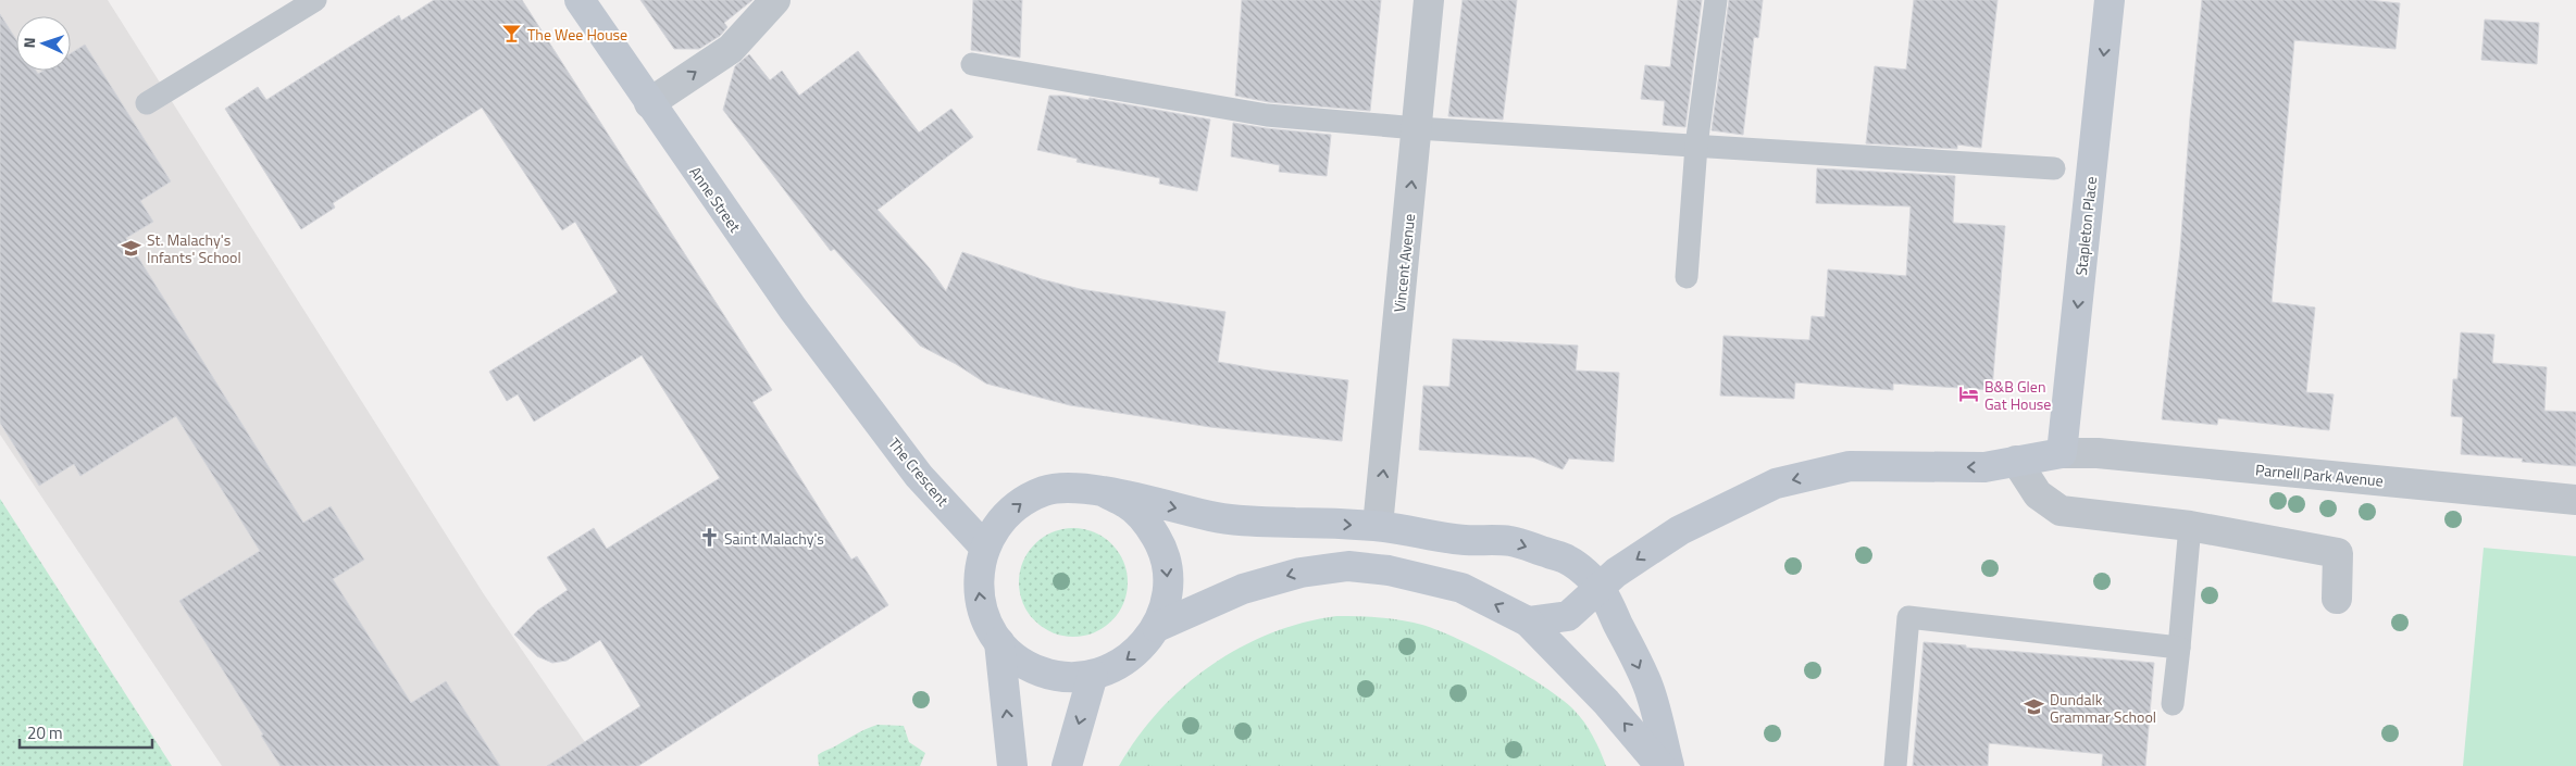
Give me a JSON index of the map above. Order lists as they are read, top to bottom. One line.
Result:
{"streets":{"main road":["Anne Street","Stapleton Place","The Crescent"],"street":["Vincent Avenue","Parnell Park Avenue"]},"crossings":[["Anne Street","The Crescent"],["Stapleton Place","Parnell Park Avenue"]],"one_way":["Stapleton Place","Vincent Avenue"],"places":{"bar":["The Wee House"],"school or university":["St. Malachy's Infants' School","Dundalk Grammar School"],"hotel":["B&B Glen Gat House"],"church":["Saint Malachy's"]},"scale_bar":"20 m","north":"left"}
